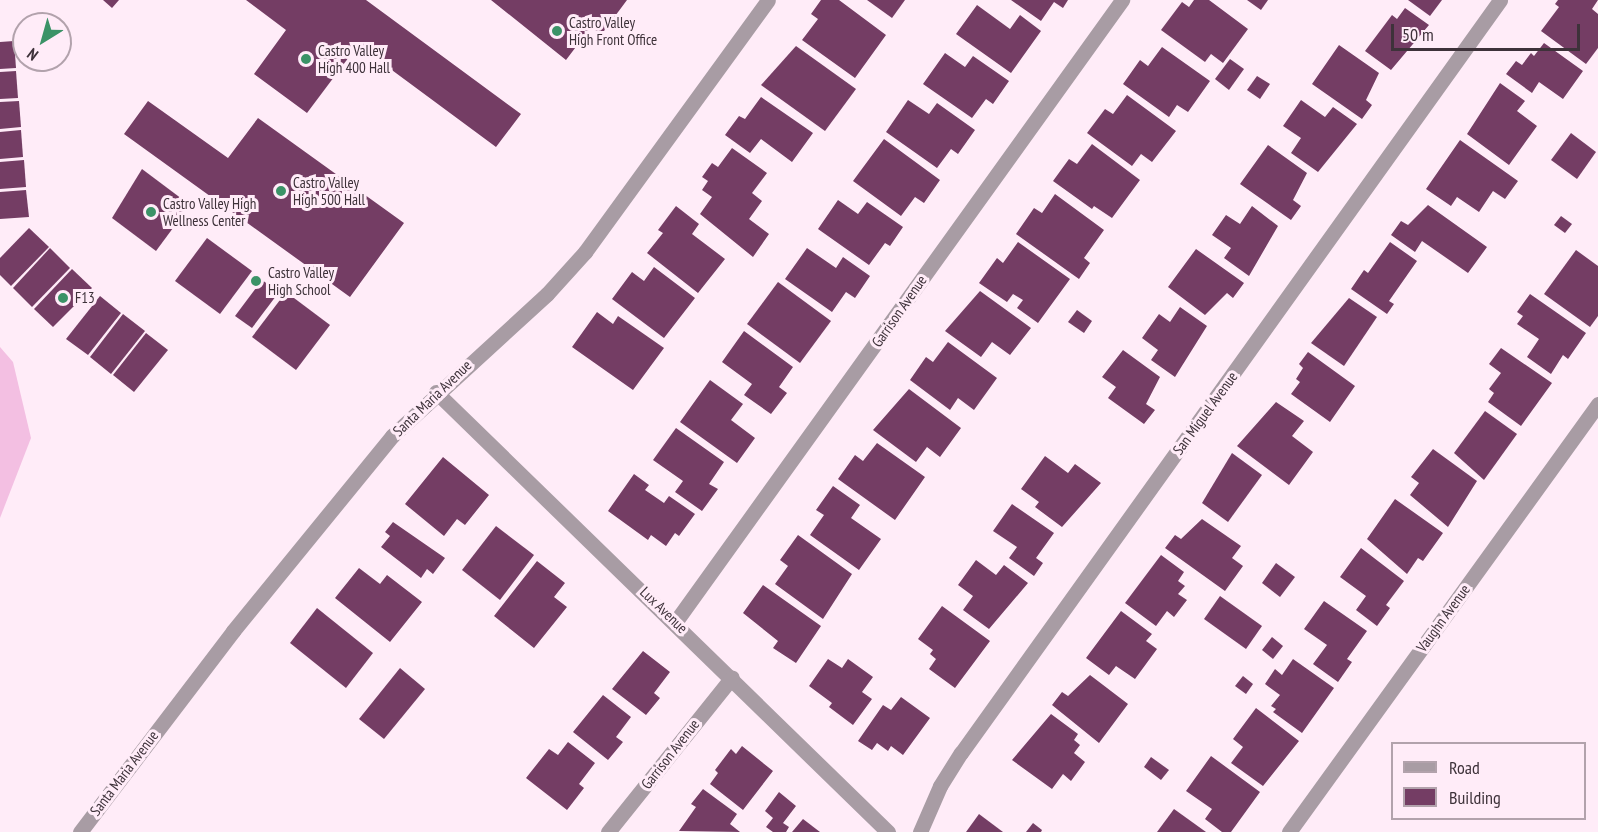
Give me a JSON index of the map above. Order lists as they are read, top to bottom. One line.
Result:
{"streets":{"street":["Garrison Avenue","Santa Maria Avenue","San Miguel Avenue","Lux Avenue","Vaughn Avenue"]},"crossings":[["Garrison Avenue","Lux Avenue"],["Santa Maria Avenue","Lux Avenue"]],"places":["Castro Valley High Front Office","Castro Valley High 400 Hall","Castro Valley High 500 Hall","Castro Valley High Wellness Center","Castro Valley High School","F13"],"legend":["Road","Building"],"scale_bar":"50 m","north":"bottom left"}
